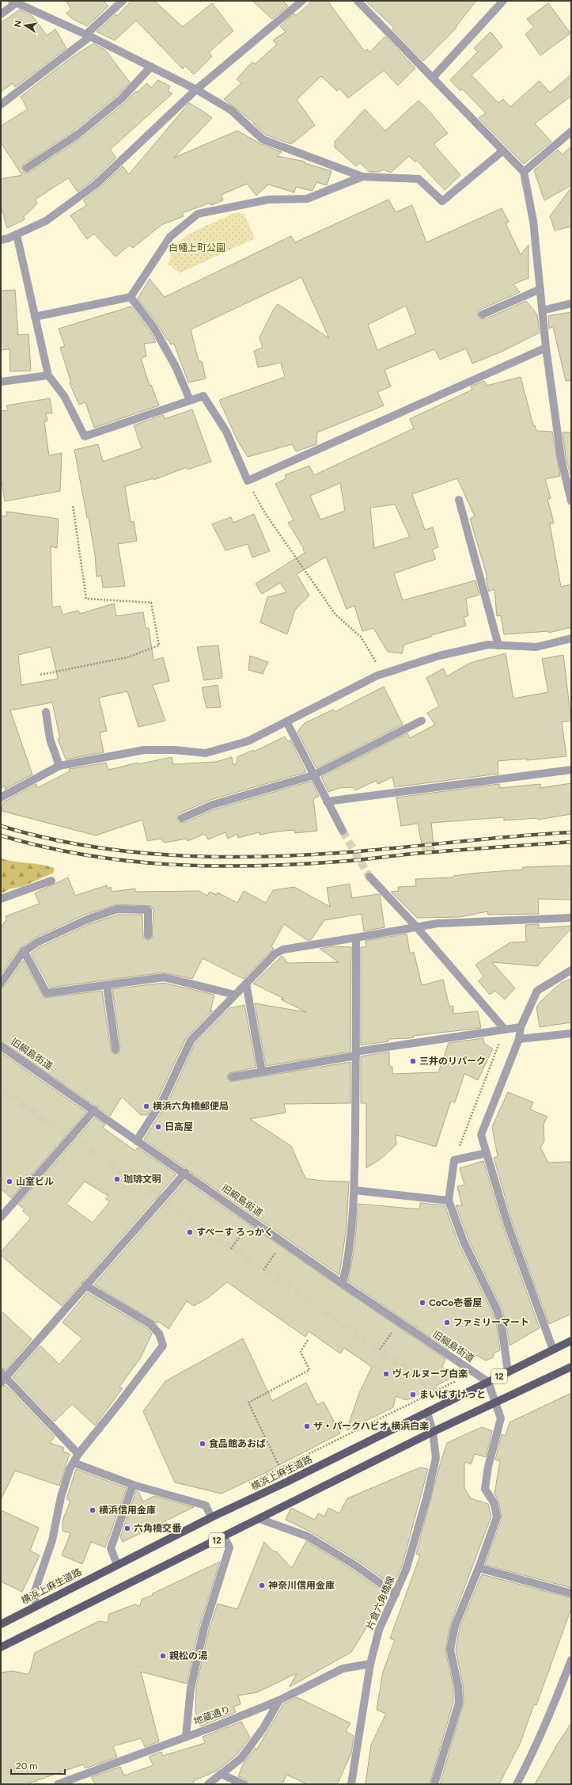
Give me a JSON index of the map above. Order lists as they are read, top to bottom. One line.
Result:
{"streets":{"main road":["12","横浜上麻生道路"],"street":["旧綱島街道","片倉六角橋線","地蔵通り"]},"crossings":[["旧綱島街道","横浜上麻生道路"],["12","片倉六角橋線"],["横浜上麻生道路","片倉六角橋線"],["片倉六角橋線","地蔵通り"]],"parks":["白幡上町公園"],"places":["三井のリパーク","横浜六角橋郵便局","日高屋","珈琲文明","山室ビル","すぺーす ろっかく","CoCo壱番屋","ファミリーマート","ヴィルヌーブ白楽","まいばすけっと","ザ・パークハビオ 横浜白楽","食品館あおば","横浜信用金庫","六角橋交番","神奈川信用金庫","親松の湯"],"scale_bar":"20 m","north":"left"}
